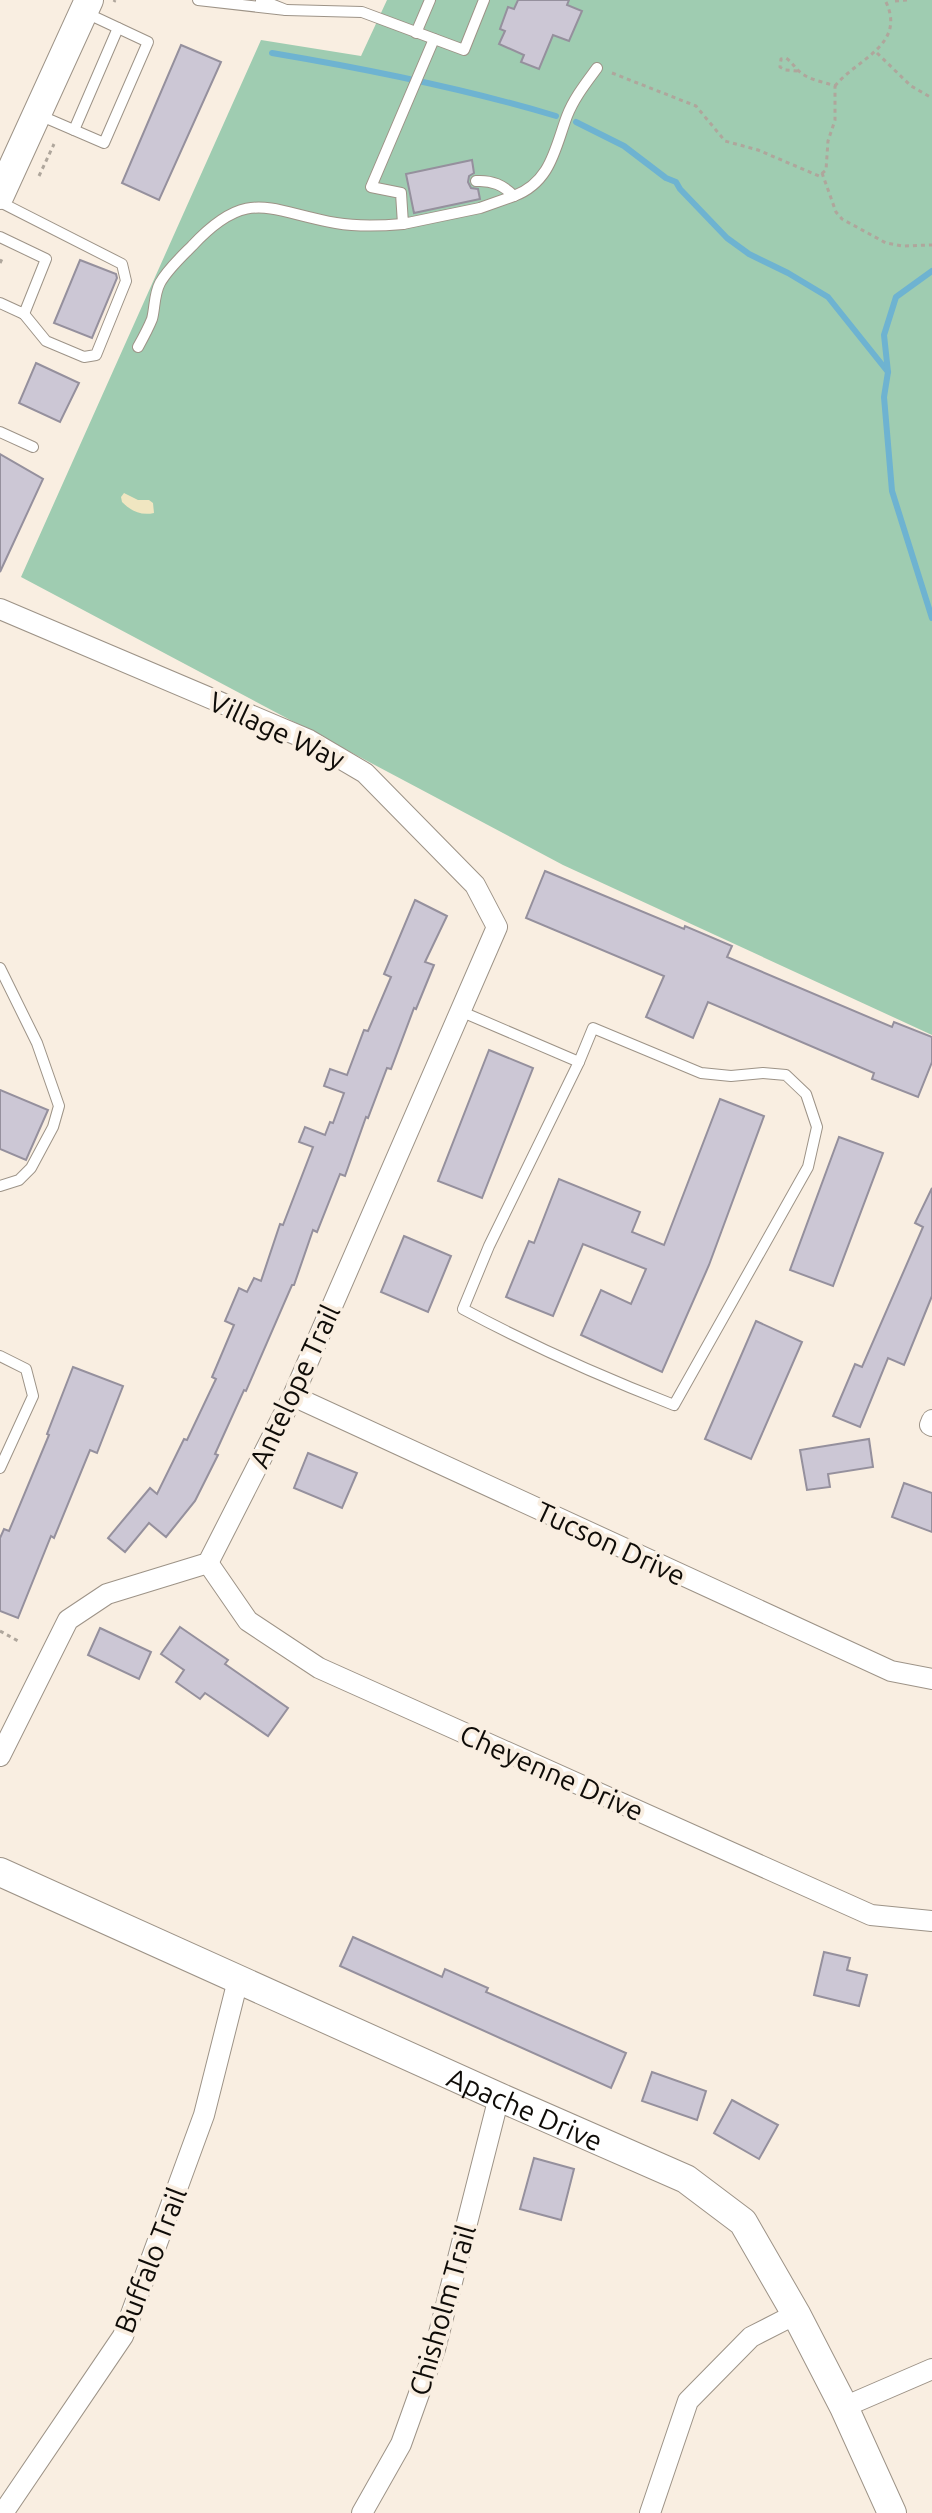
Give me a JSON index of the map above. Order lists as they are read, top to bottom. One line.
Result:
{"streets":{"street":["Village Way","Antelope Trail","Tucson Drive","Cheyenne Drive","Apache Drive","Buffalo Trail","Chisholm Trail"]},"crossings":[["Village Way","Antelope Trail"],["Antelope Trail","Tucson Drive"],["Antelope Trail","Cheyenne Drive"],["Apache Drive","Buffalo Trail"],["Apache Drive","Chisholm Trail"]]}
